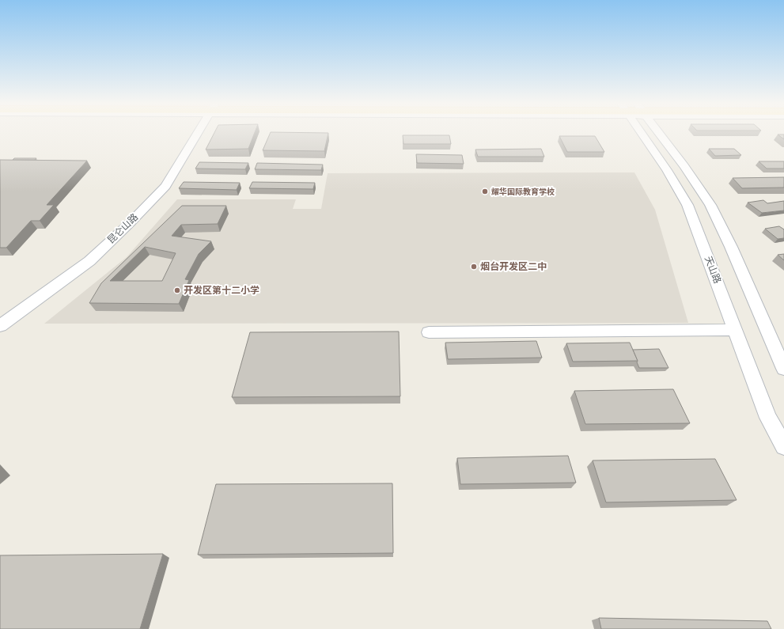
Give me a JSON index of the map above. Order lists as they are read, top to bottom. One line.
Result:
{"streets":{"street":["昆仑山路","天山路"]},"places":["耀华国际教育学校","烟台开发区二中","开发区第十二小学"]}
